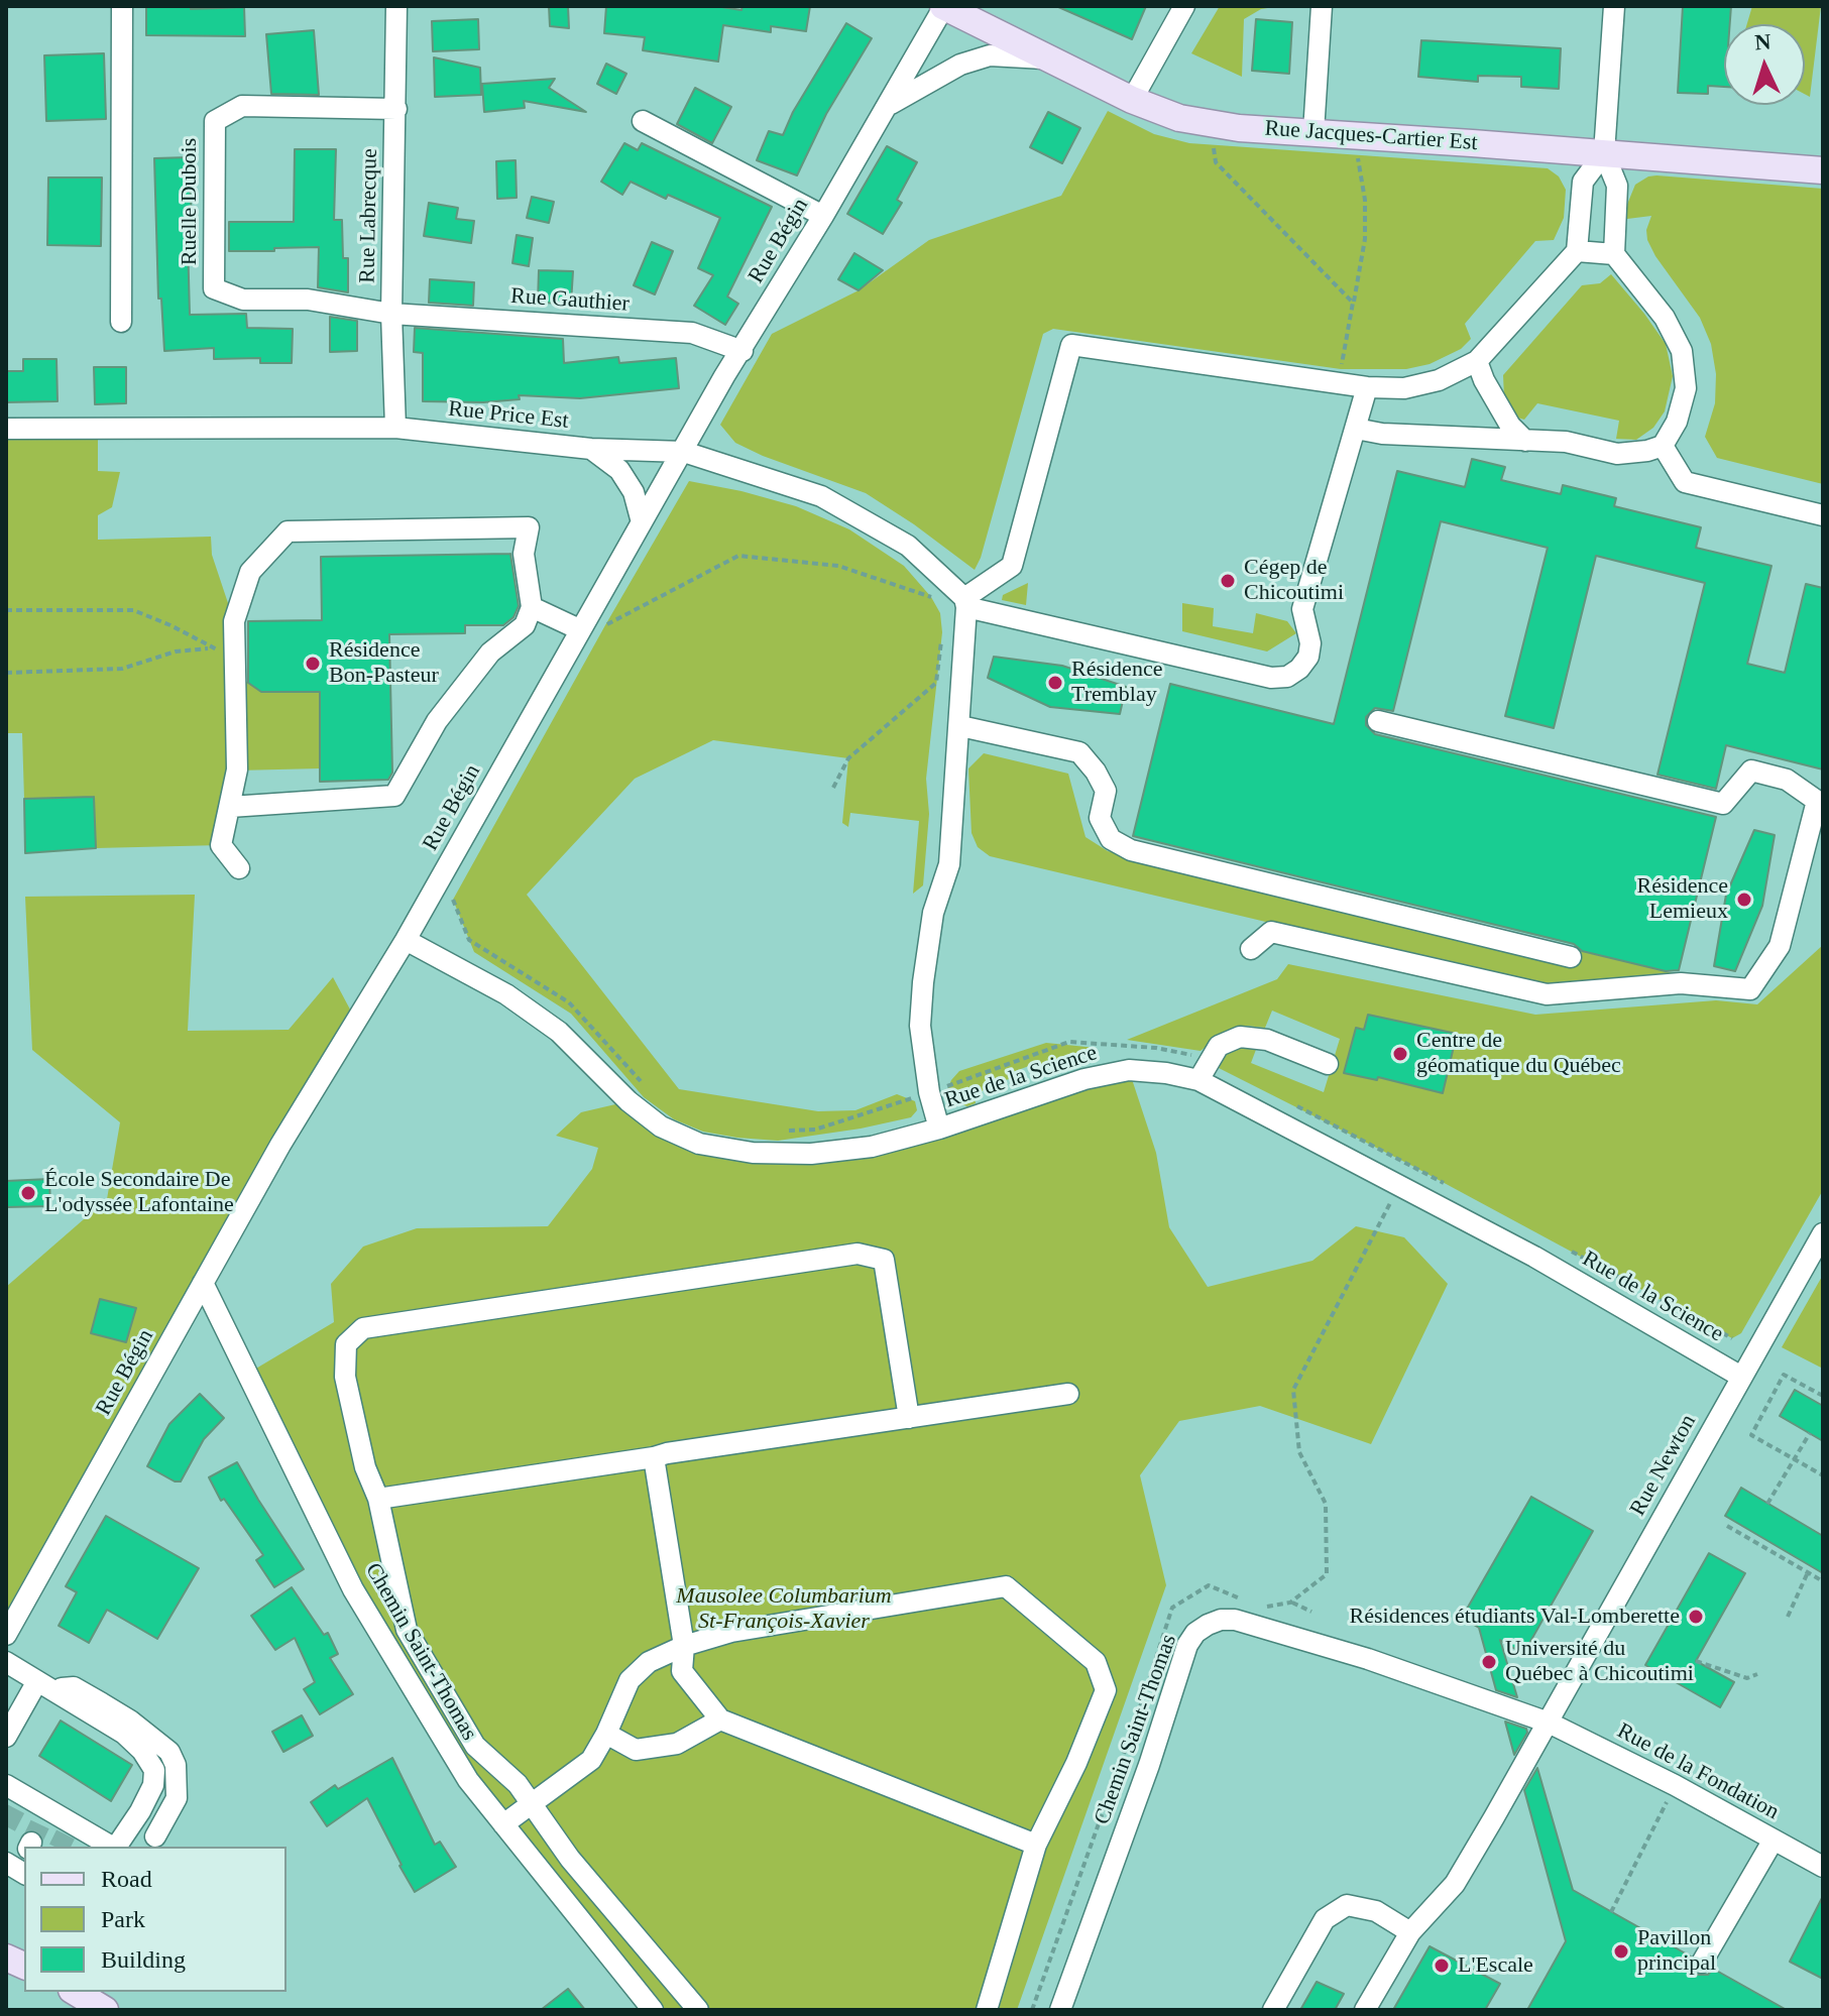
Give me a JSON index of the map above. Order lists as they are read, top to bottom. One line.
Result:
{"streets":{"main road":["Rue Jacques-Cartier Est"],"street":["Ruelle Dubois","Rue Labrecque","Rue Bégin","Rue Gauthier","Rue Price Est","Rue de la Science","Rue Newton","Chemin Saint-Thomas","Rue de la Fondation"]},"crossings":[["Rue Jacques-Cartier Est","Rue Bégin"],["Ruelle Dubois","Rue Labrecque"],["Ruelle Dubois","Rue Gauthier"],["Rue Labrecque","Rue Gauthier"],["Rue Labrecque","Rue Price Est"],["Rue Bégin","Rue Gauthier"],["Rue Bégin","Rue Price Est"],["Rue Bégin","Rue de la Science"],["Rue Bégin","Chemin Saint-Thomas"],["Rue de la Science","Rue Newton"],["Rue Newton","Chemin Saint-Thomas"],["Rue Newton","Rue de la Fondation"],["Chemin Saint-Thomas","Rue de la Fondation"]],"parks":["Mausolee Columbarium St-François-Xavier"],"places":["Cégep de Chicoutimi","Résidence Bon-Pasteur","Résidence Tremblay","Résidence Lemieux","Centre de géomatique du Québec","École Secondaire De L'odyssée Lafontaine","Résidences étudiants Val-Lomberette","Université du Québec à Chicoutimi","Pavillon principal","L'Escale"],"legend":["Road","Park","Building"],"north":"top"}
